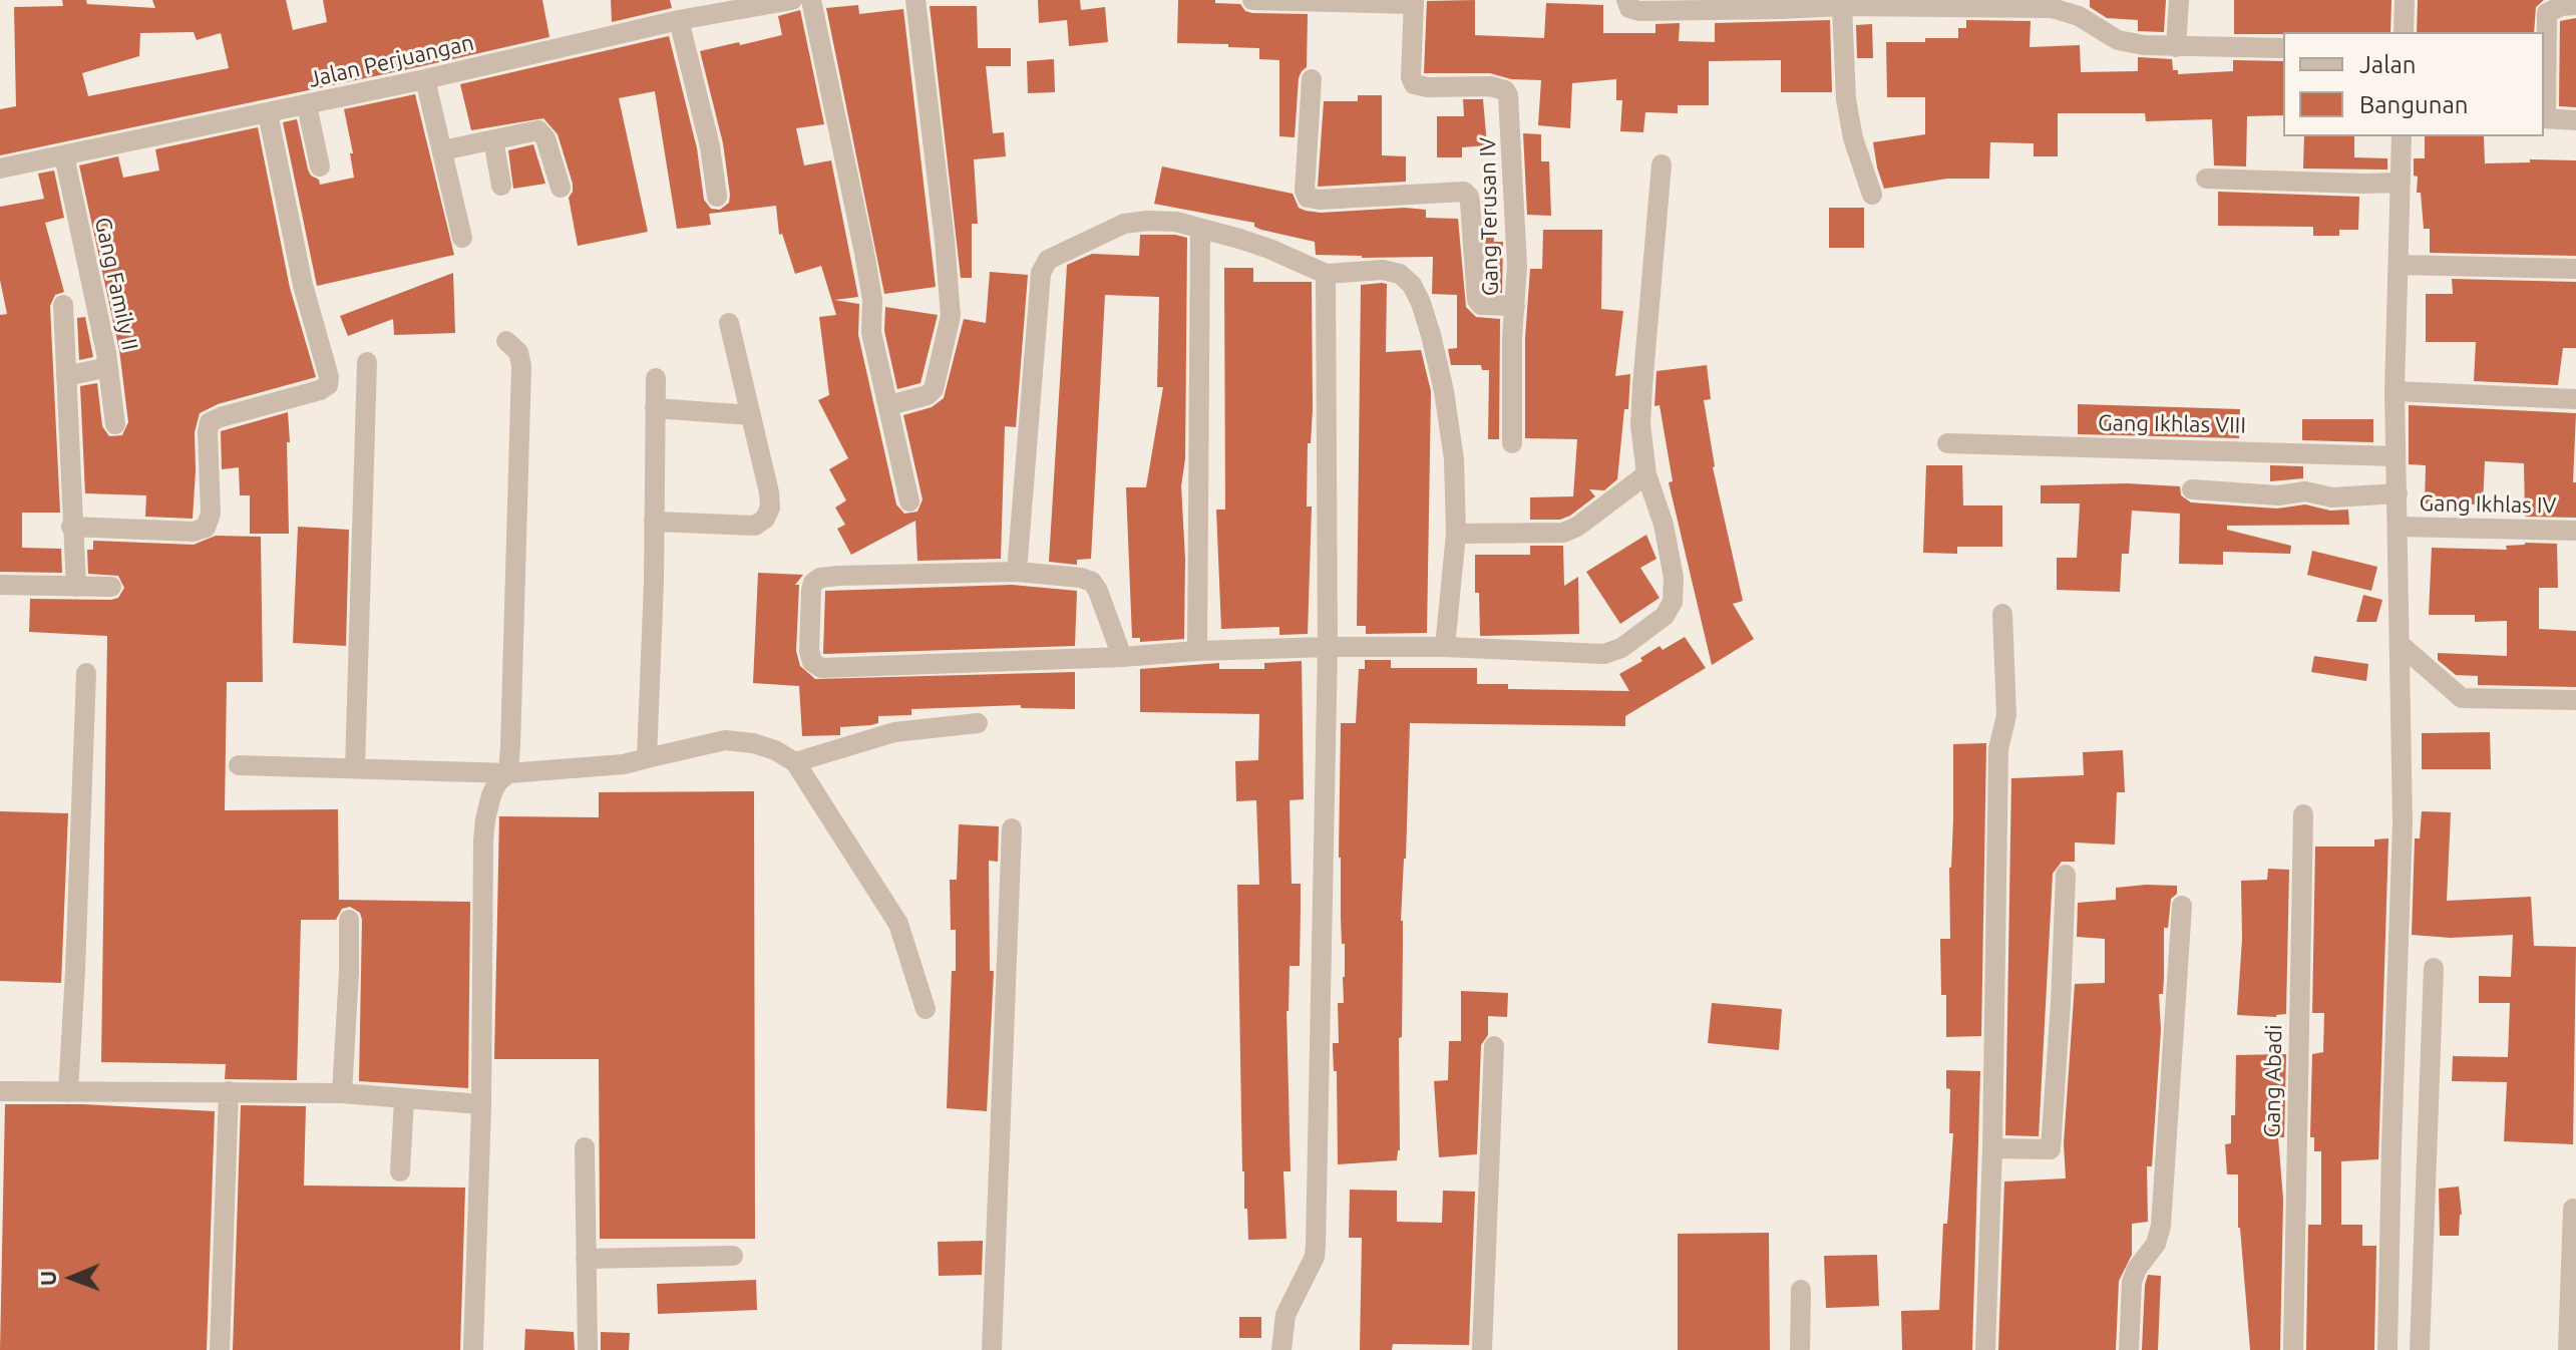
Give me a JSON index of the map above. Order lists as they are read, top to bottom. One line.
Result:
{"streets":{"street":["Jalan Perjuangan","Gang Terusan IV","Gang Family II","Gang Ikhlas VIII","Gang Ikhlas IV","Gang Abadi"]},"crossings":[["Jalan Perjuangan","Gang Family II"]],"legend":["Jalan","Bangunan"],"north":"left"}
